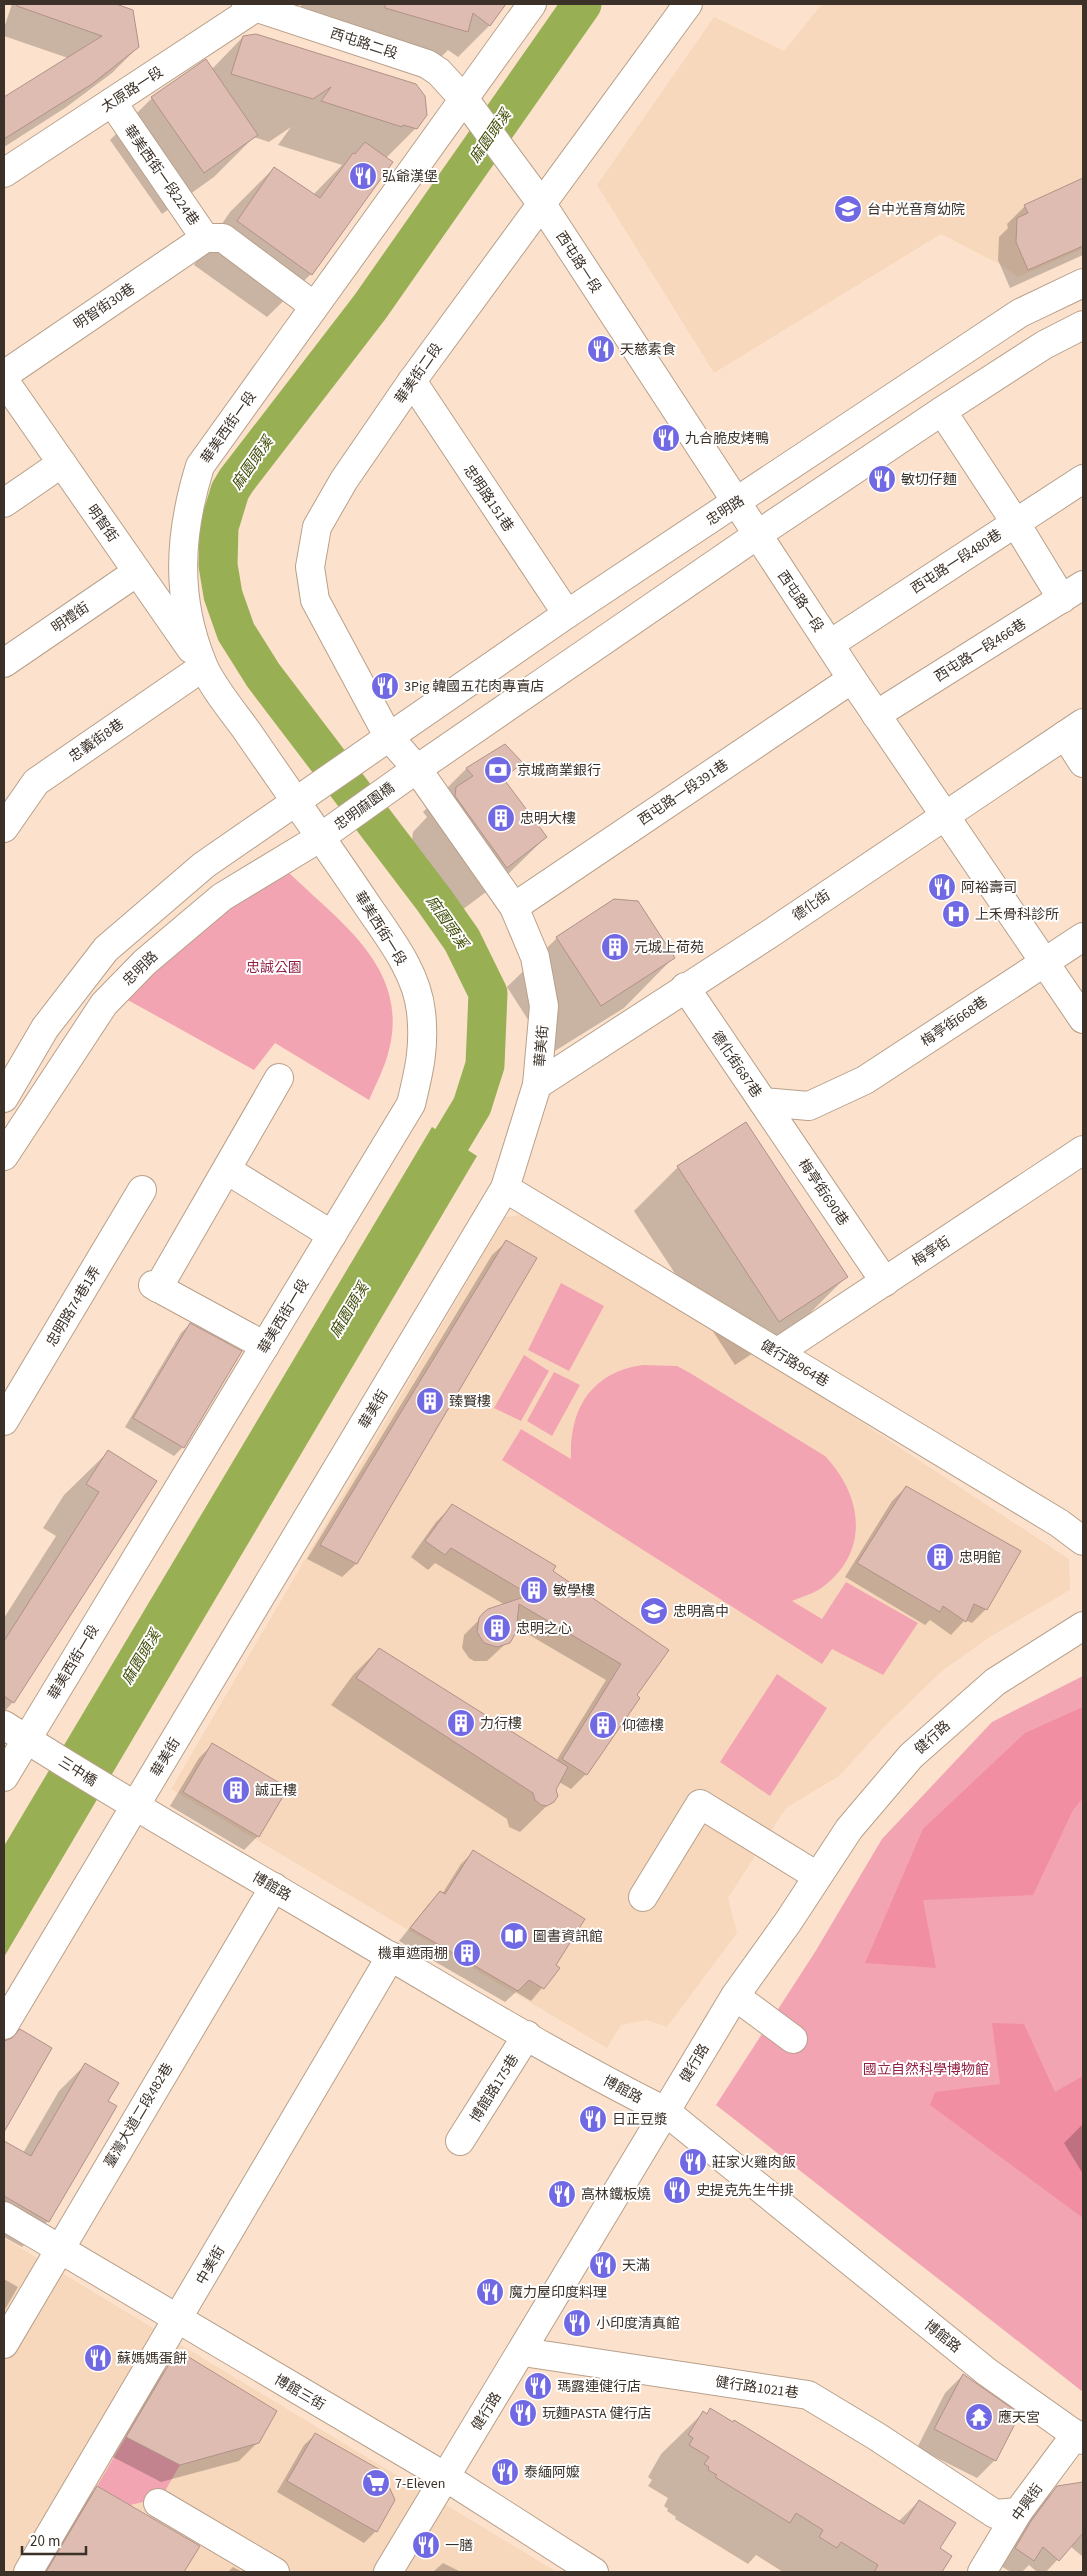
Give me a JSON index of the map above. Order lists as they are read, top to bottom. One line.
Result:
{"streets":{"street":["西屯路二段","太原路一段","華美西街一段224巷","西屯路一段","明智街30巷","華美街二段","華美西街一段","忠明路151巷","忠明路","明智街","西屯路一段480巷","明禮街","西屯路一段466巷","忠義街8巷","西屯路一段391巷","忠明麻園橋","德化街","梅亭街668巷","華美街","德化街687巷","梅亭街690巷","梅亭街","忠明路74巷1弄","健行路964巷","健行路","三中橋","博館路","博館路175巷","臺灣大道二段482巷","中美街","健行路1021巷","博館三街","中興街"]},"crossings":[["西屯路二段","太原路一段"],["西屯路二段","西屯路一段"],["西屯路二段","華美西街一段"],["太原路一段","華美西街一段224巷"],["華美西街一段224巷","明智街30巷"],["華美西街一段224巷","華美西街一段"],["西屯路一段","華美街二段"],["西屯路一段","忠明路"],["西屯路一段","西屯路一段480巷"],["西屯路一段","西屯路一段466巷"],["西屯路一段","西屯路一段391巷"],["西屯路一段","德化街"],["西屯路一段","梅亭街668巷"],["華美街二段","忠明路151巷"],["華美街二段","忠明路"],["華美街二段","忠明麻園橋"],["華美街二段","華美街"],["華美西街一段","忠明路"],["華美西街一段","明智街"],["華美西街一段","忠義街8巷"],["華美西街一段","忠明麻園橋"],["華美西街一段","三中橋"],["忠明路151巷","忠明路"],["忠明路","忠明麻園橋"],["明智街","明禮街"],["明智街","忠義街8巷"],["西屯路一段391巷","華美街"],["忠明麻園橋","華美街"],["德化街","華美街"],["德化街","德化街687巷"],["梅亭街668巷","德化街687巷"],["華美街","健行路964巷"],["華美街","三中橋"],["華美街","博館路"],["德化街687巷","梅亭街690巷"],["梅亭街690巷","梅亭街"],["梅亭街","健行路964巷"],["健行路","博館路"],["健行路","健行路1021巷"],["健行路","博館三街"],["三中橋","博館路"],["博館路","博館路175巷"],["博館路","臺灣大道二段482巷"],["博館路","中美街"],["博館路","中興街"],["臺灣大道二段482巷","博館三街"],["中美街","博館三街"],["健行路1021巷","中興街"]],"water":["麻園頭溪"],"parks":["忠誠公園","國立自然科學博物館"],"places":{"restaurant":["弘爺漢堡","天慈素食","九合脆皮烤鴨","敏切仔麵","3Pig 韓國五花肉專賣店","阿裕壽司","日正豆漿","莊家火雞肉飯","史提克先生牛排","高林鐵板燒","天滿","魔力屋印度料理","小印度清真館","蘇媽媽蛋餅","瑪露連健行店","玩麵PASTA 健行店","泰緬阿嬤","一膳"],"school or university":["台中光音育幼院","忠明高中"],"bank":["京城商業銀行"],"building":["忠明大樓","元城上荷苑","臻賢樓","忠明館","敏學樓","忠明之心","力行樓","仰德樓","誠正樓","機車遮雨棚"],"hospital":["上禾骨科診所"],"library":["圖書資訊館"],"temple":["應天宮"],"supermarket":["7-Eleven"]},"scale_bar":"20 m"}
